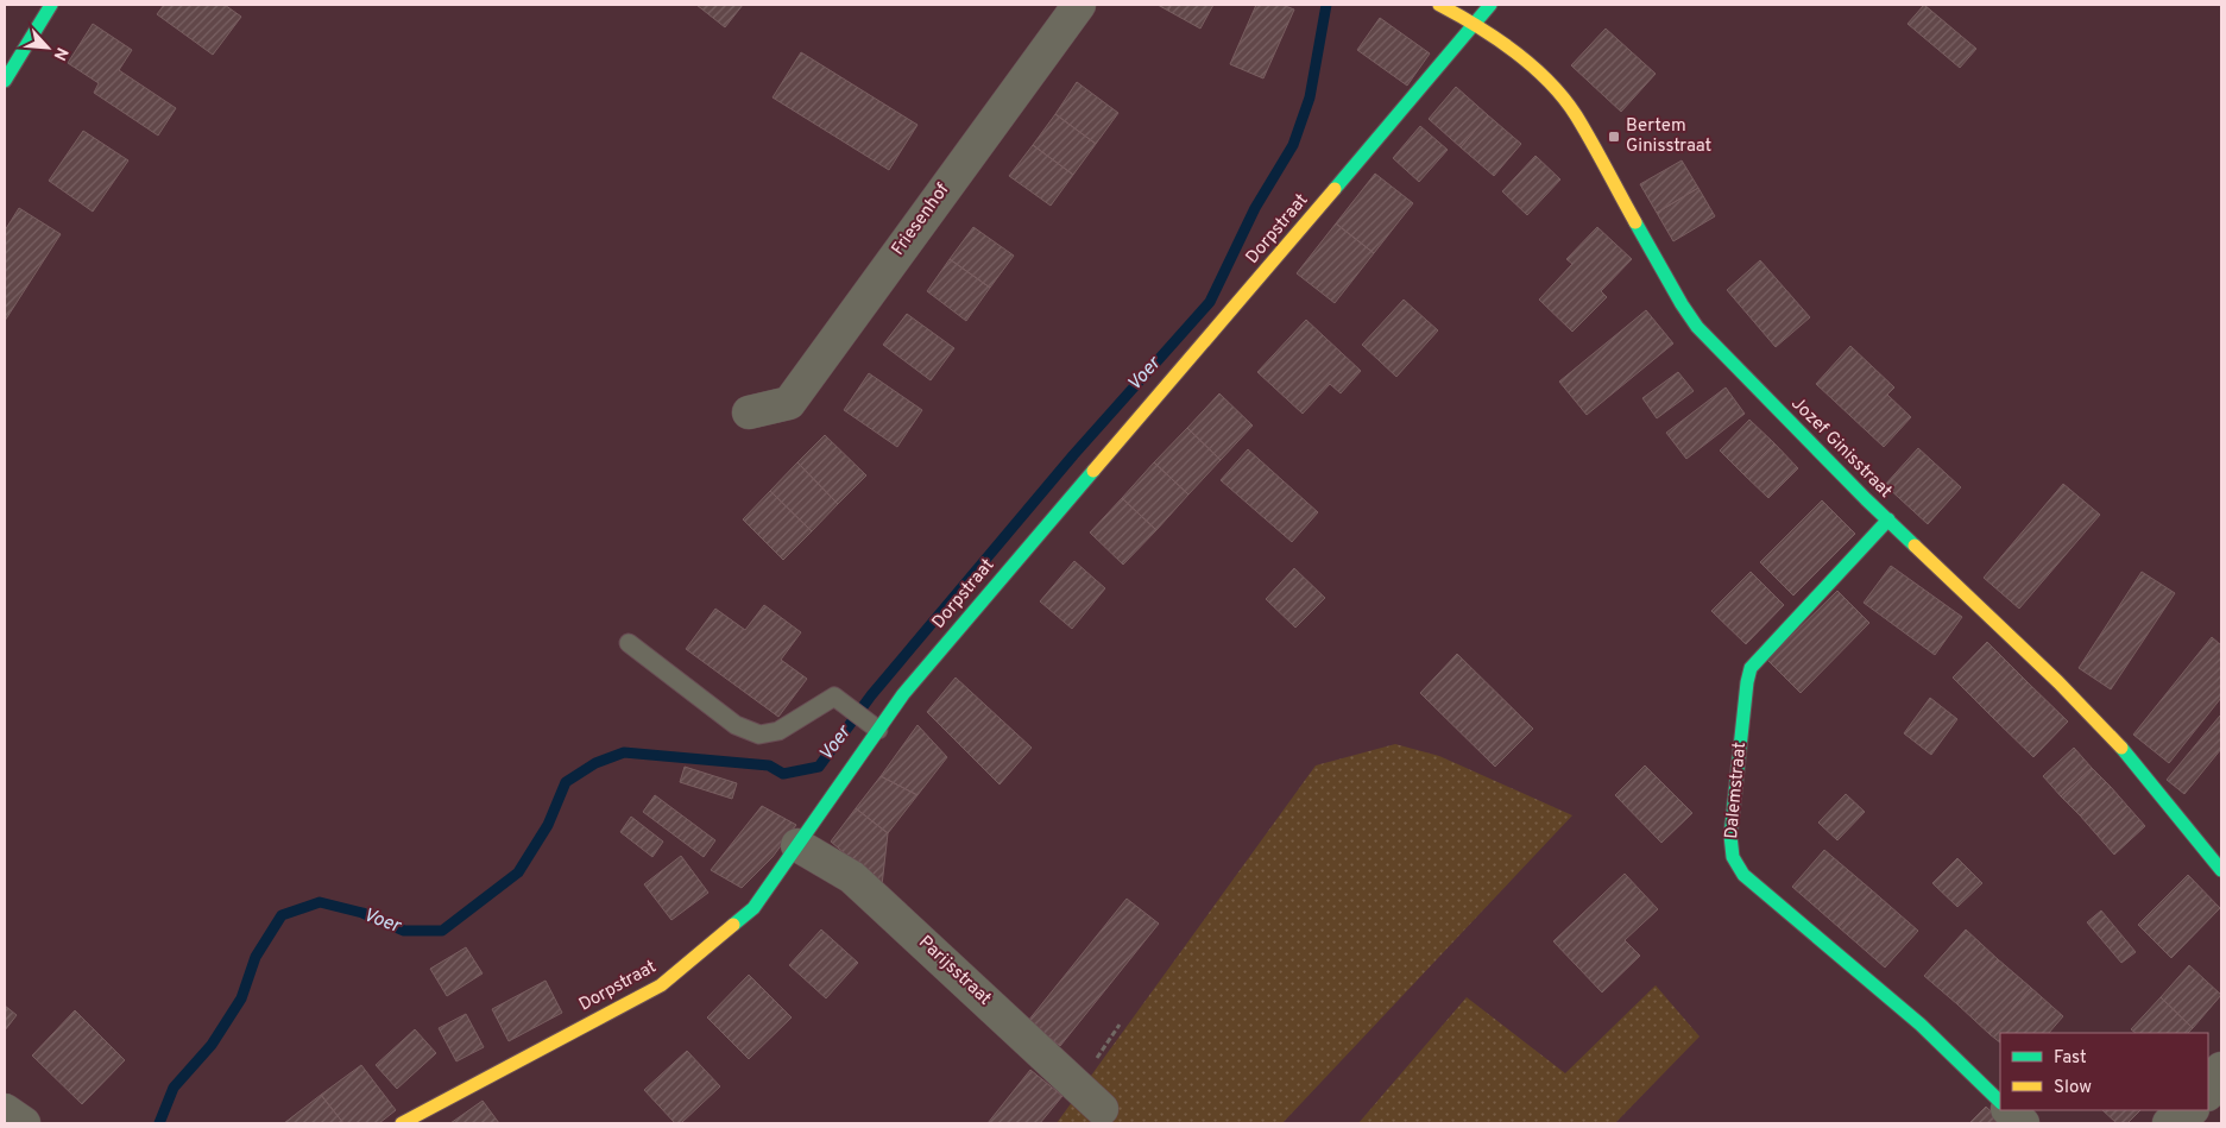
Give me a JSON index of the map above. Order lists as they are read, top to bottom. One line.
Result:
{"streets":{"street":["Friesenhof","Dorpstraat","Jozef Ginisstraat","Dalemstraat","Parijsstraat"]},"crossings":[["Dorpstraat","Jozef Ginisstraat"],["Dorpstraat","Parijsstraat"],["Jozef Ginisstraat","Dalemstraat"]],"water":["Voer"],"places":{"transit":["Bertem Ginisstraat"]},"legend":["Fast","Slow"],"north":"bottom right"}
